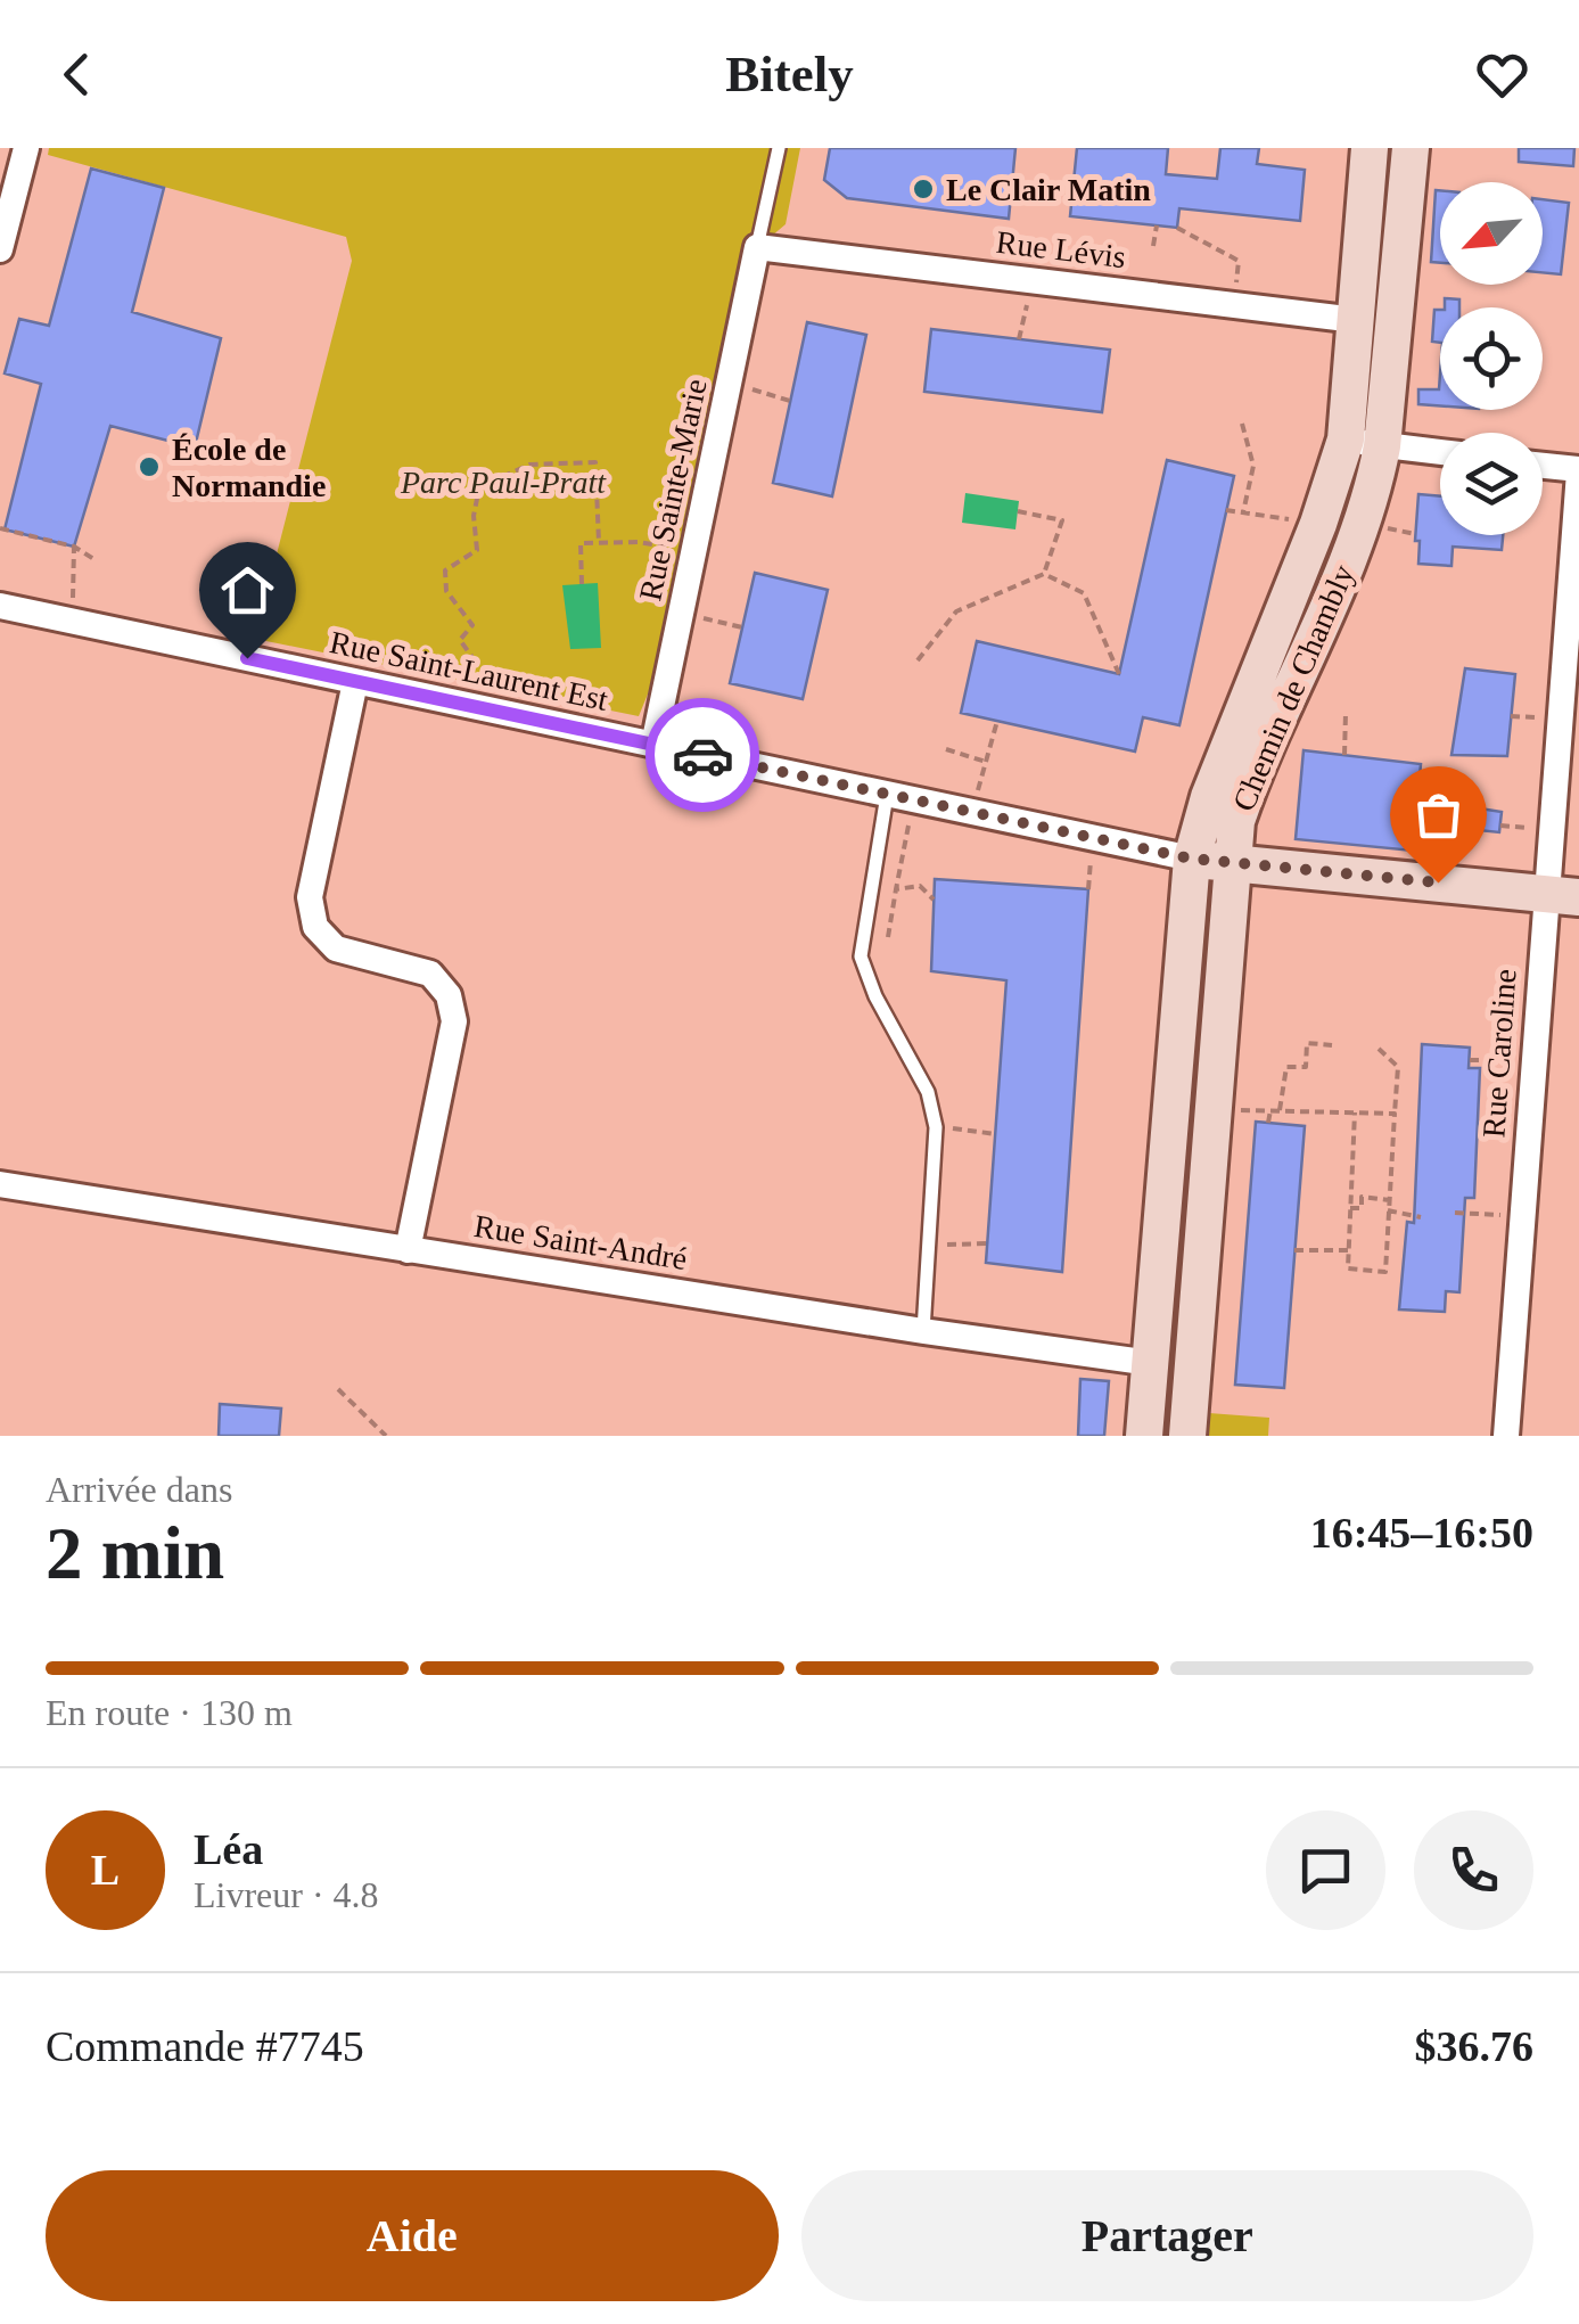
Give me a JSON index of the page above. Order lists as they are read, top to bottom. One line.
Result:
{"streets":{"main road":["Chemin de Chambly"],"street":["Rue Lévis","Rue Sainte-Marie","Rue Saint-Laurent Est","Rue Caroline","Rue Saint-André"]},"crossings":[["Rue Lévis","Rue Sainte-Marie"],["Rue Lévis","Chemin de Chambly"],["Rue Sainte-Marie","Rue Saint-Laurent Est"],["Rue Saint-Laurent Est","Chemin de Chambly"],["Chemin de Chambly","Rue Saint-André"]],"parks":["Parc Paul-Pratt"],"places":["Le Clair Matin","École de Normandie"],"north":"bottom left","page":{"header":"Bitely","heading":["2 min","Arrivée dans","16:45–16:50"],"panel":["Léa","Livreur · 4.8","Commande #7745","$36.76"],"bar":"En route · 130 m","round":"L","buttons":["Aide","Partager"]}}
